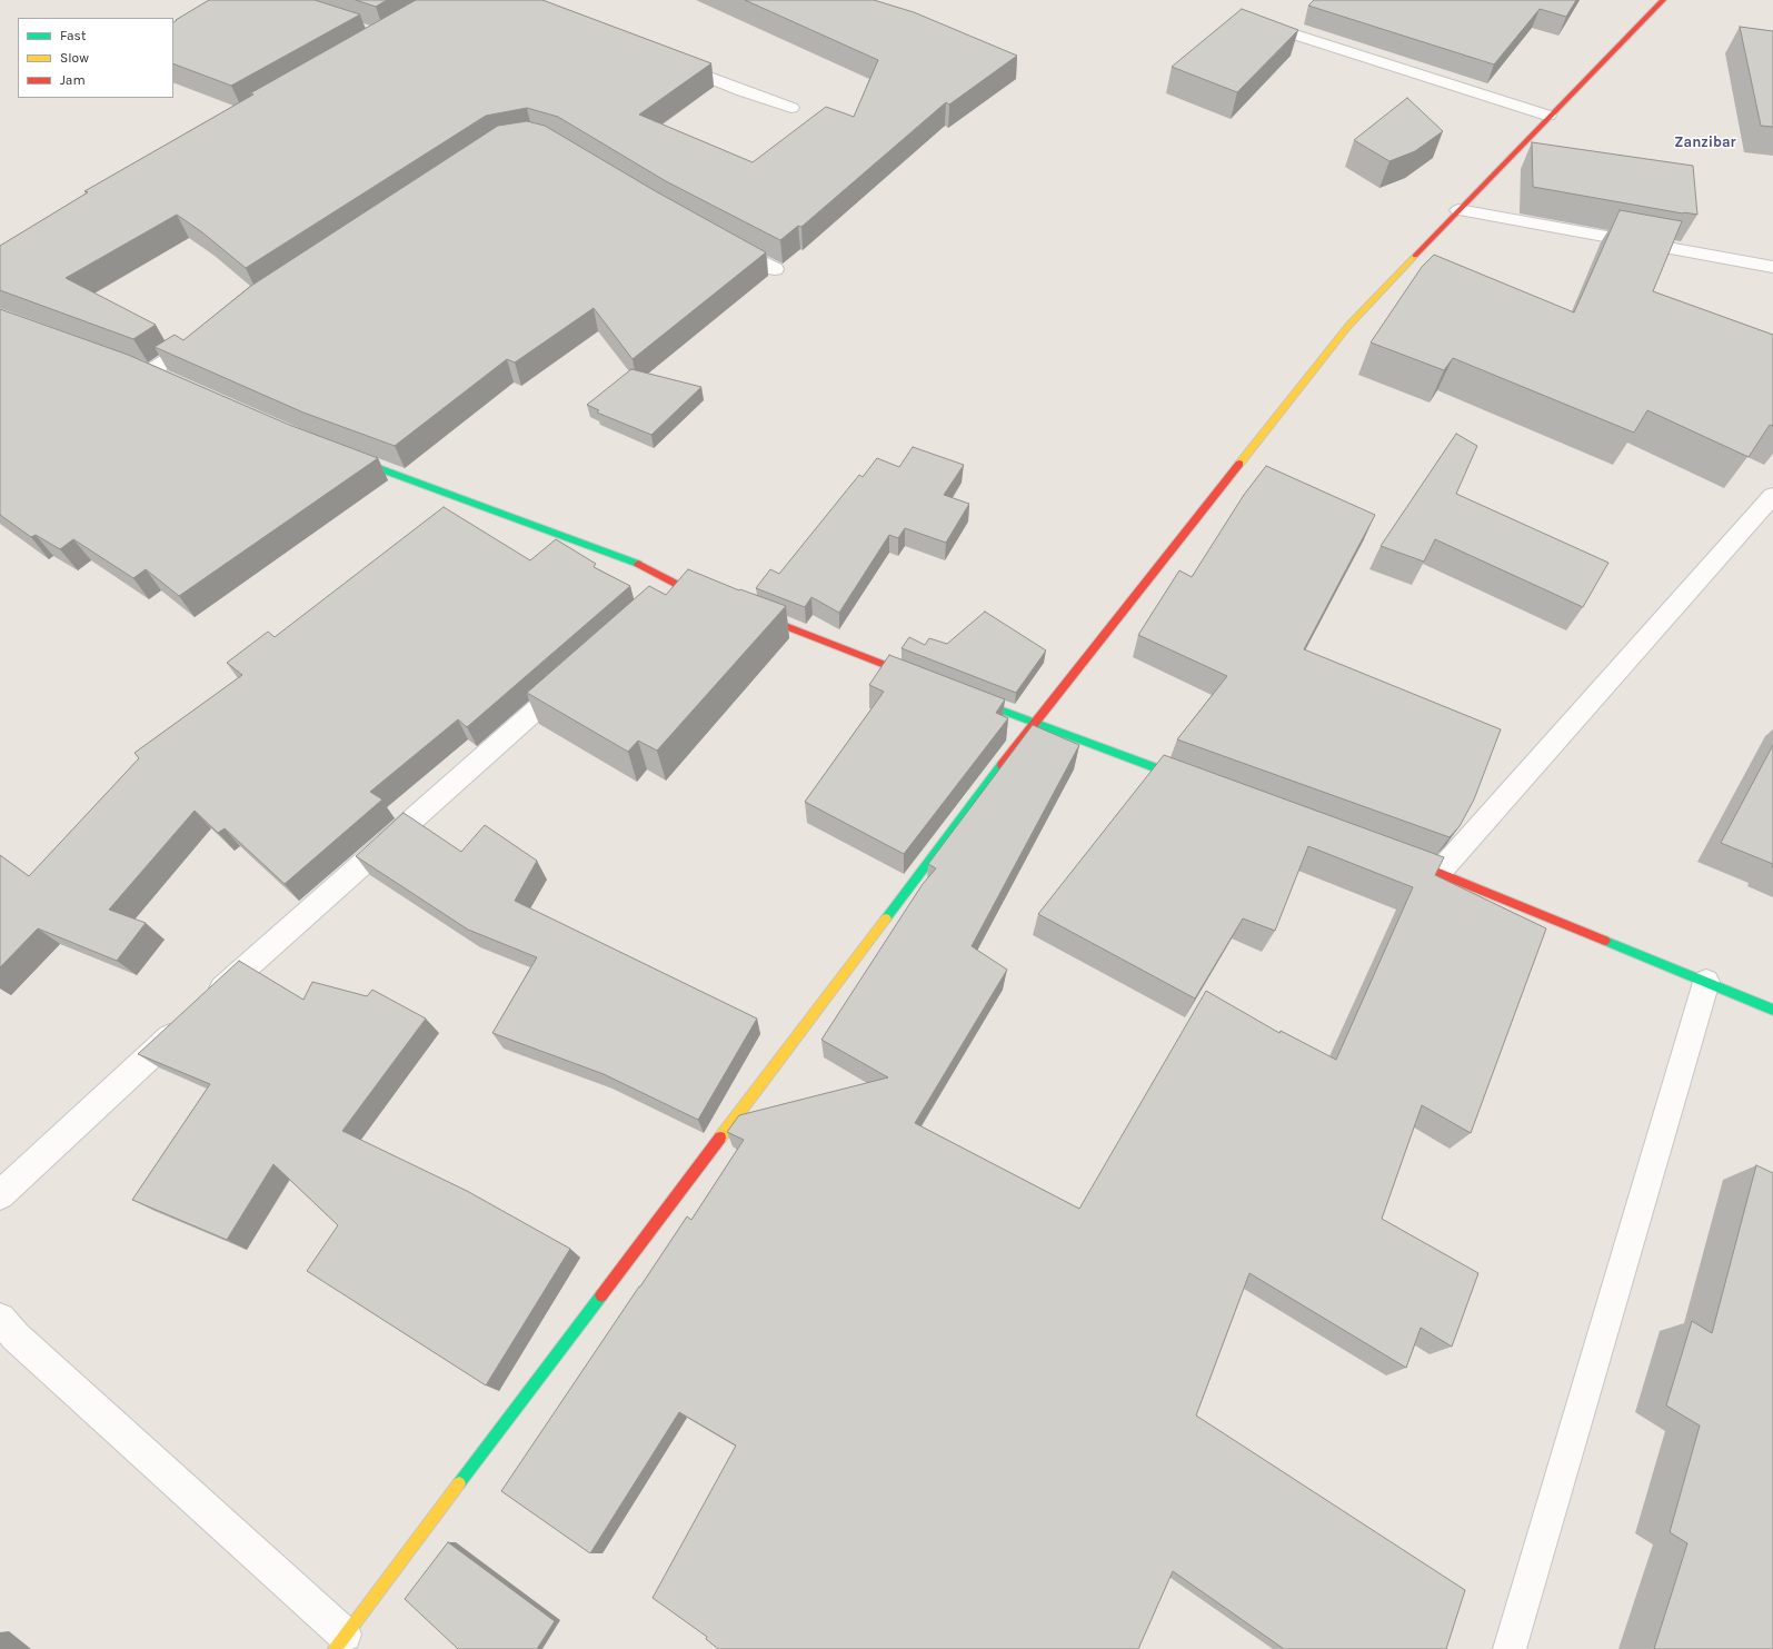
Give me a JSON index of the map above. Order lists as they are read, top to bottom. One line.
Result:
{"districts":["Zanzibar"],"legend":["Fast","Slow","Jam"]}
